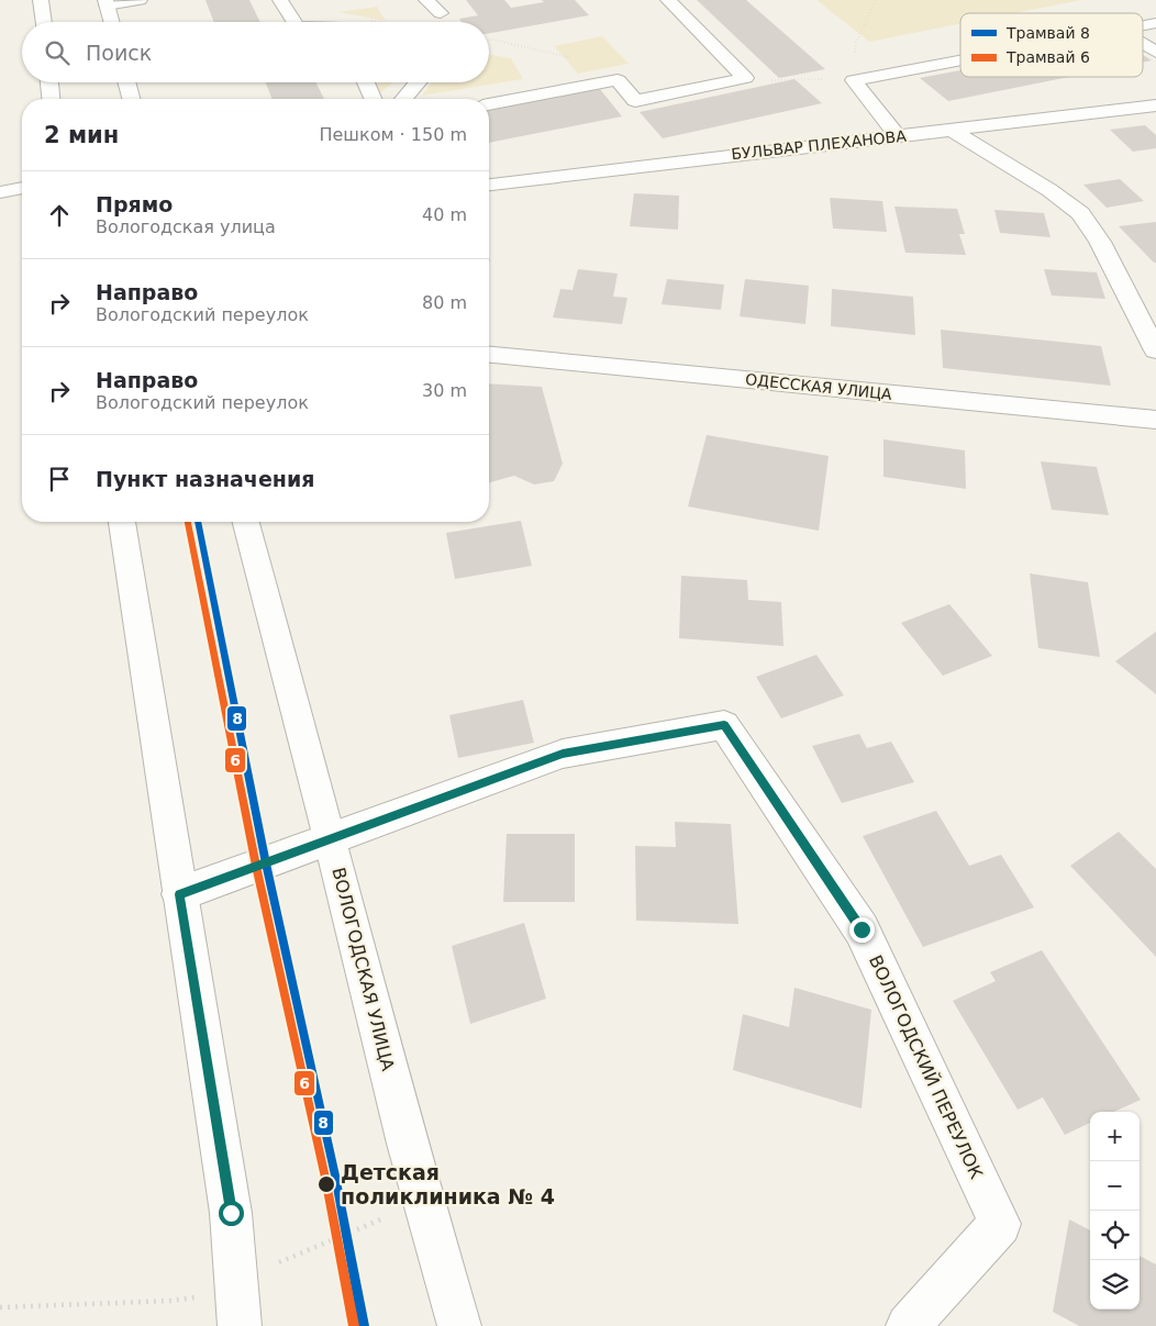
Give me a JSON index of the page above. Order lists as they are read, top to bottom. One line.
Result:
{"streets":{"street":["БУЛЬВАР ПЛЕХАНОВА","ОДЕССКАЯ УЛИЦА","ВОЛОГОДСКАЯ УЛИЦА","ВОЛОГОДСКИЙ ПЕРЕУЛОК"]},"crossings":[["ВОЛОГОДСКАЯ УЛИЦА","ВОЛОГОДСКИЙ ПЕРЕУЛОК"]],"places":["Детская поликлиника № 4"],"lines":["tram line 8","tram line 6"],"legend":["Трамвай 8","Трамвай 6"],"page":{"search":"Поиск","heading":["2 мин","Пешком · 150 m"],"list":[["Прямо","Вологодская улица","40 m"],["Направо","Вологодский переулок","80 m"],["Направо","Вологодский переулок","30 m"],"Пункт назначения"],"map_buttons":["+","−"]}}
